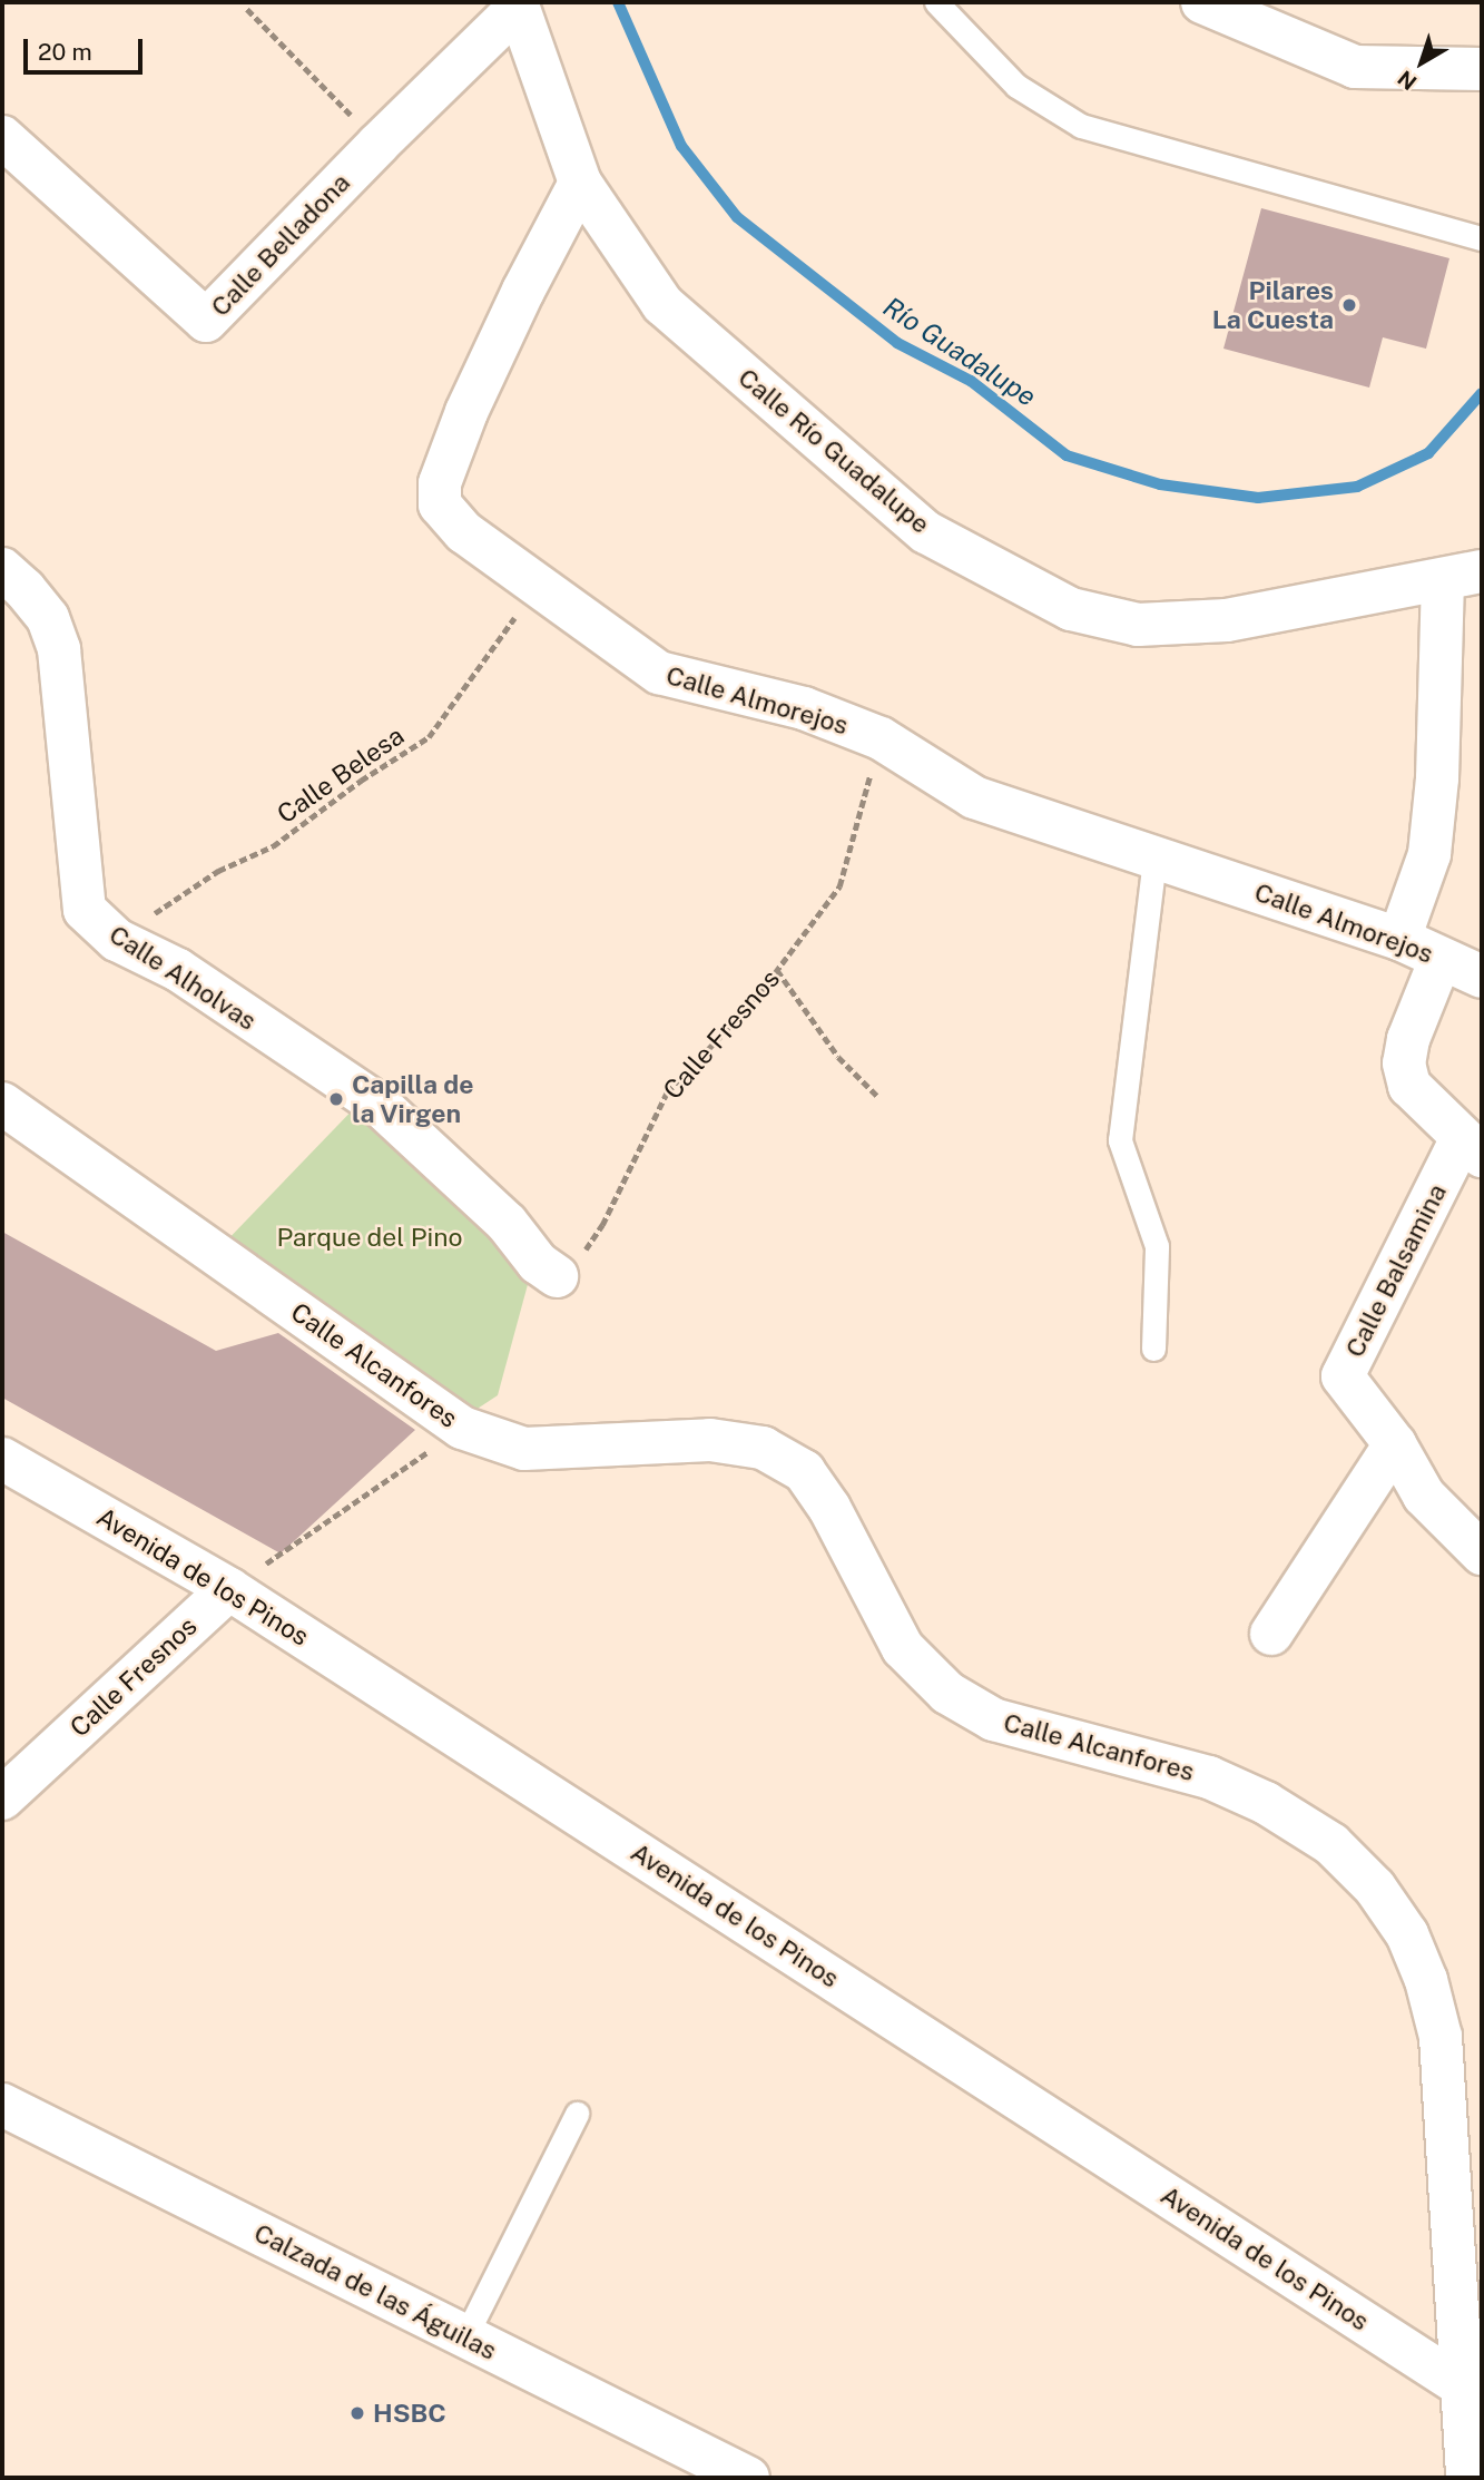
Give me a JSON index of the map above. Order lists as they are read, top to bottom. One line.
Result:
{"streets":{"street":["Calle Belladona","Calle Río Guadalupe","Calle Almorejos","Calle Alholvas","Calle Fresnos","Calle Balsamina","Calle Alcanfores","Avenida de los Pinos","Calzada de las Águilas"],"path":["Calle Belesa"]},"crossings":[["Calle Belladona","Calle Río Guadalupe"],["Calle Río Guadalupe","Calle Almorejos"],["Calle Almorejos","Calle Belesa"],["Calle Almorejos","Calle Fresnos"],["Calle Belesa","Calle Alholvas"],["Calle Alholvas","Calle Fresnos"],["Calle Fresnos","Avenida de los Pinos"],["Calle Alcanfores","Avenida de los Pinos"]],"water":["Río Guadalupe"],"parks":["Parque del Pino"],"places":["Pilares La Cuesta","Capilla de la Virgen","HSBC"],"scale_bar":"20 m","north":"bottom left"}
